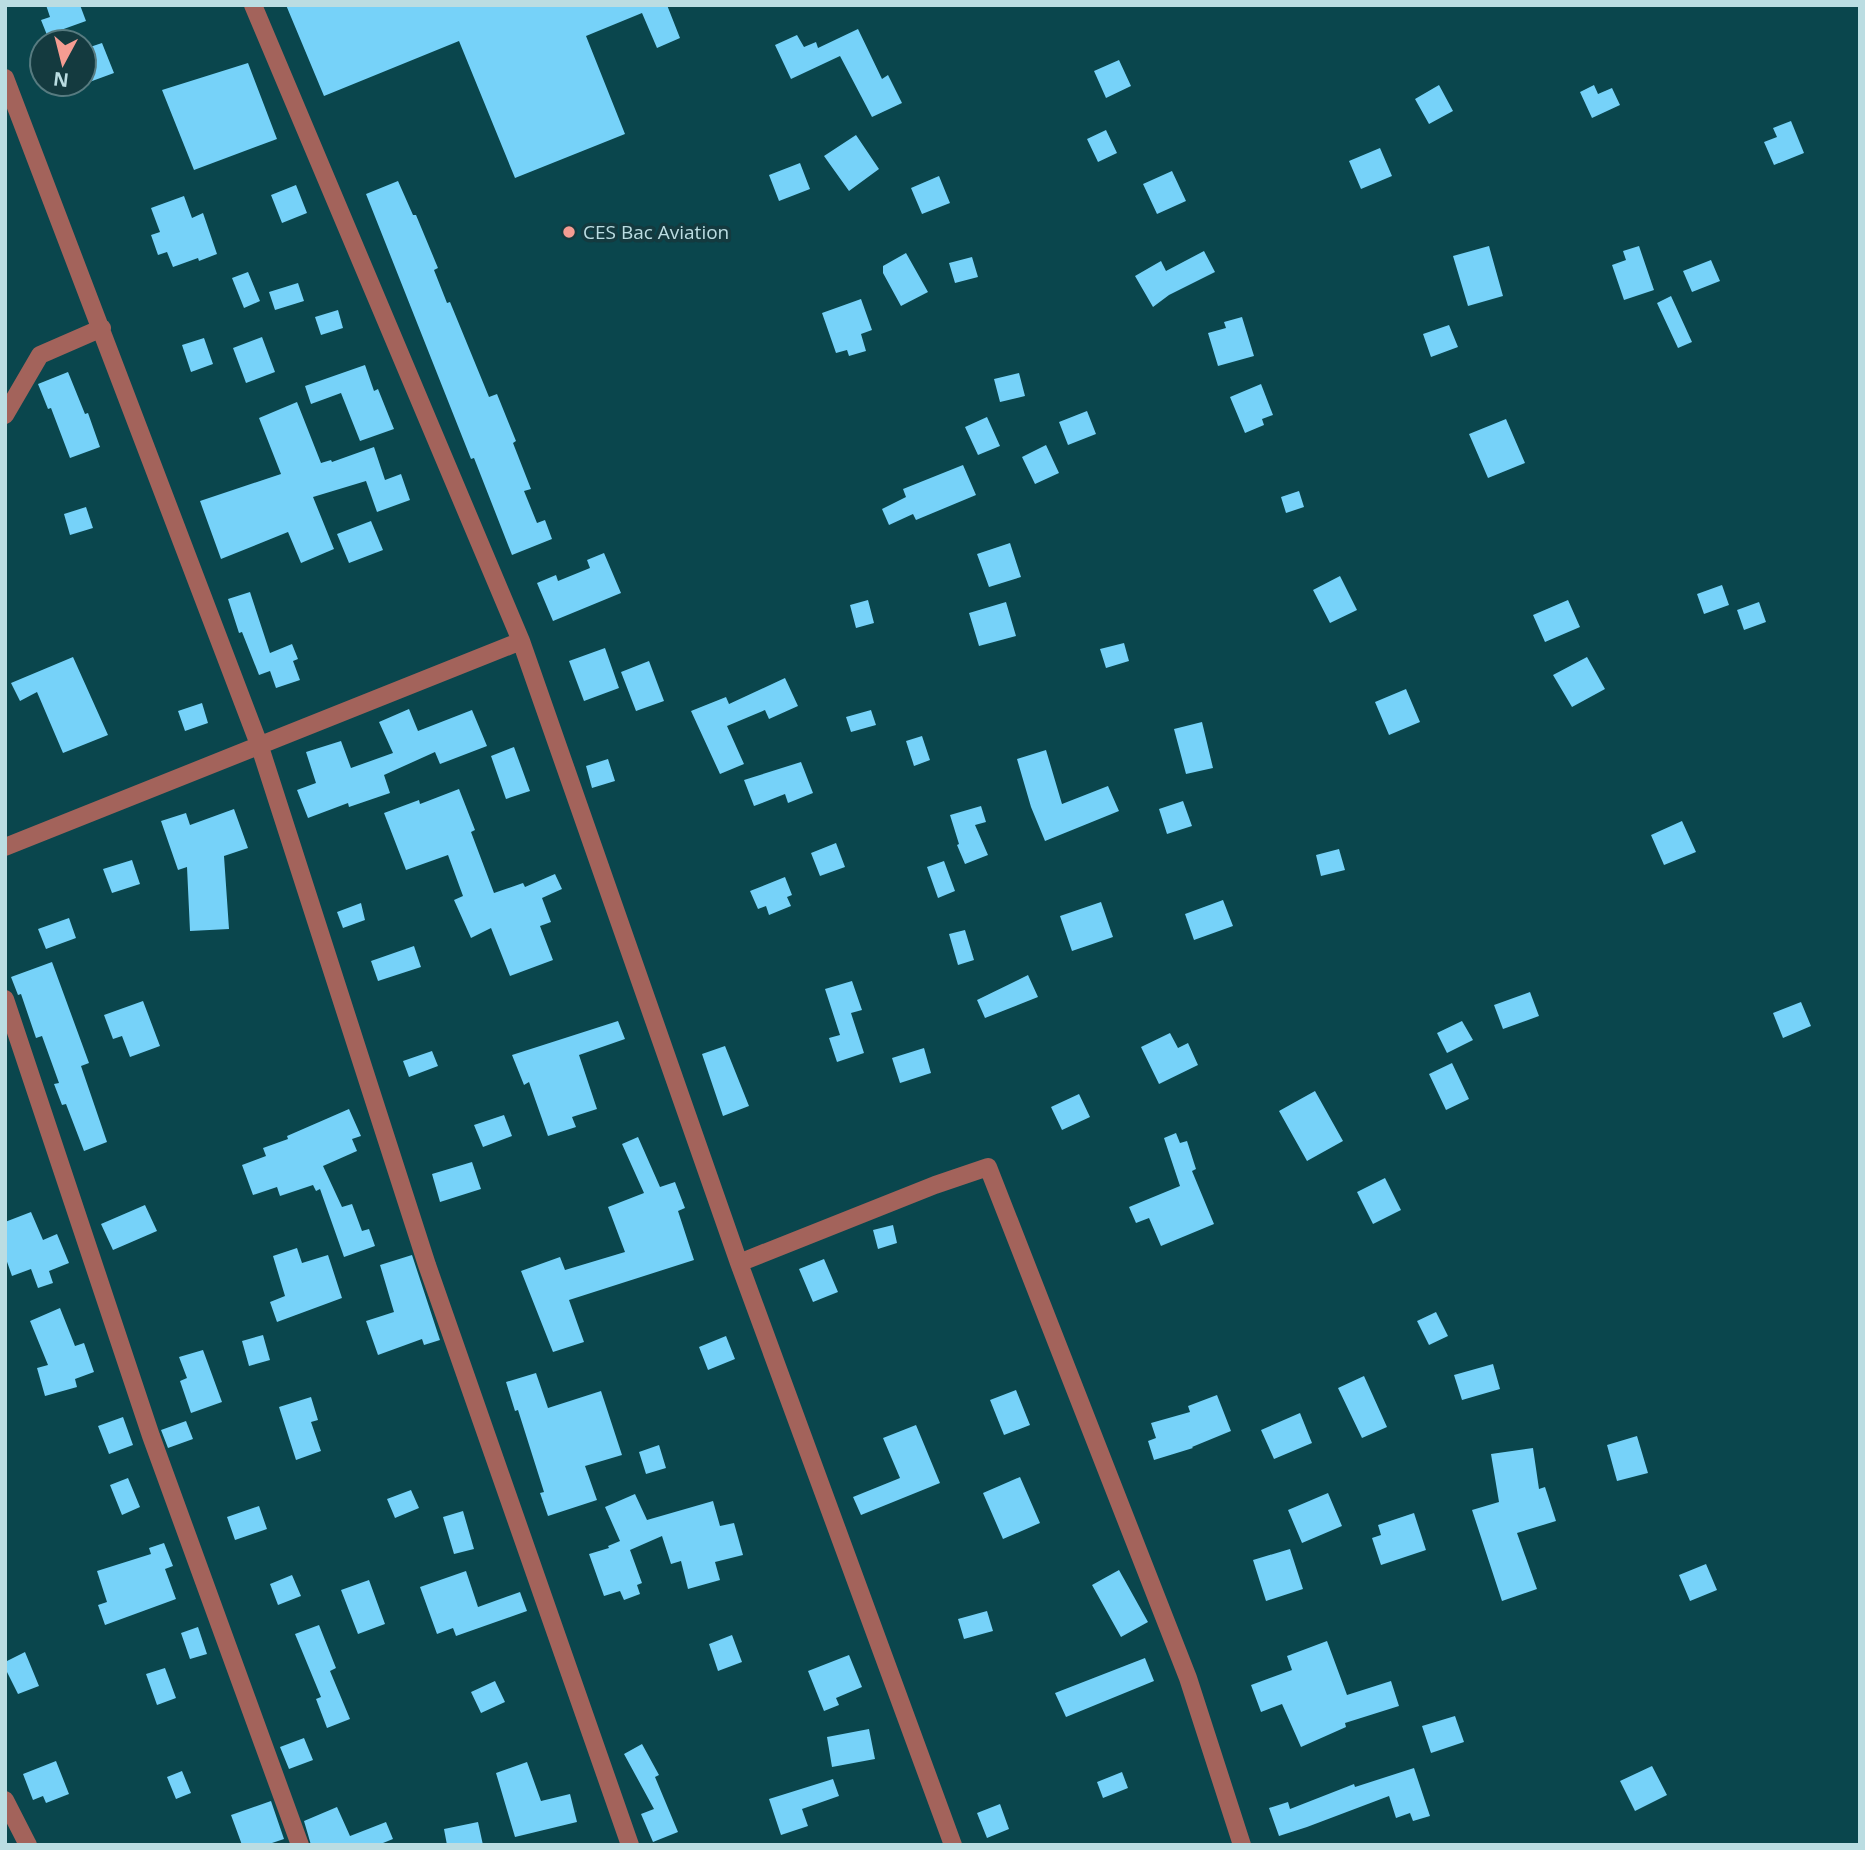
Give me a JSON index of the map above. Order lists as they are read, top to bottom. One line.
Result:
{"places":["CES Bac Aviation"],"north":"bottom"}
